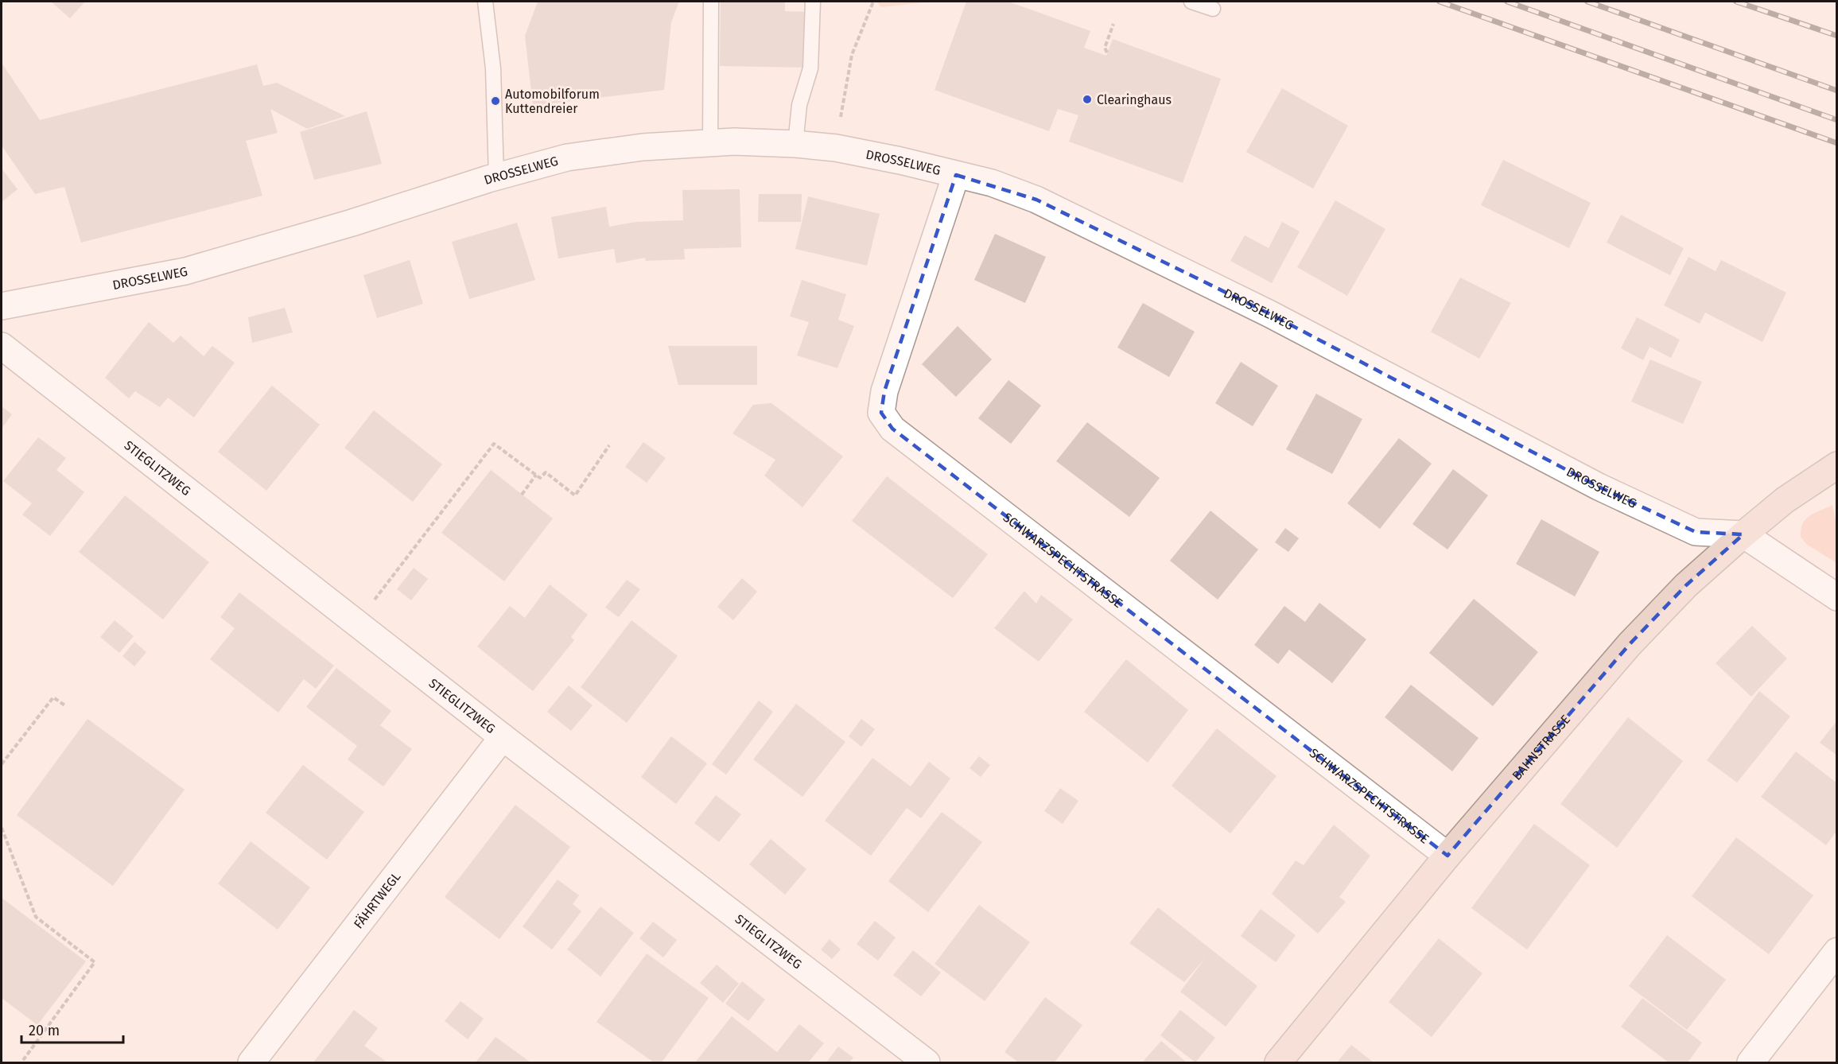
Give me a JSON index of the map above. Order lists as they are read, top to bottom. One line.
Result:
{"streets":{"street":["DROSSELWEG","STIEGLITZWEG","SCHWARZSPECHTSTRASSE","BAHNSTRASSE","FÄHRTWEGL"]},"crossings":[["DROSSELWEG","SCHWARZSPECHTSTRASSE"],["DROSSELWEG","BAHNSTRASSE"],["STIEGLITZWEG","FÄHRTWEGL"],["SCHWARZSPECHTSTRASSE","BAHNSTRASSE"]],"places":["Clearinghaus","Automobilforum Kuttendreier"],"scale_bar":"20 m"}
